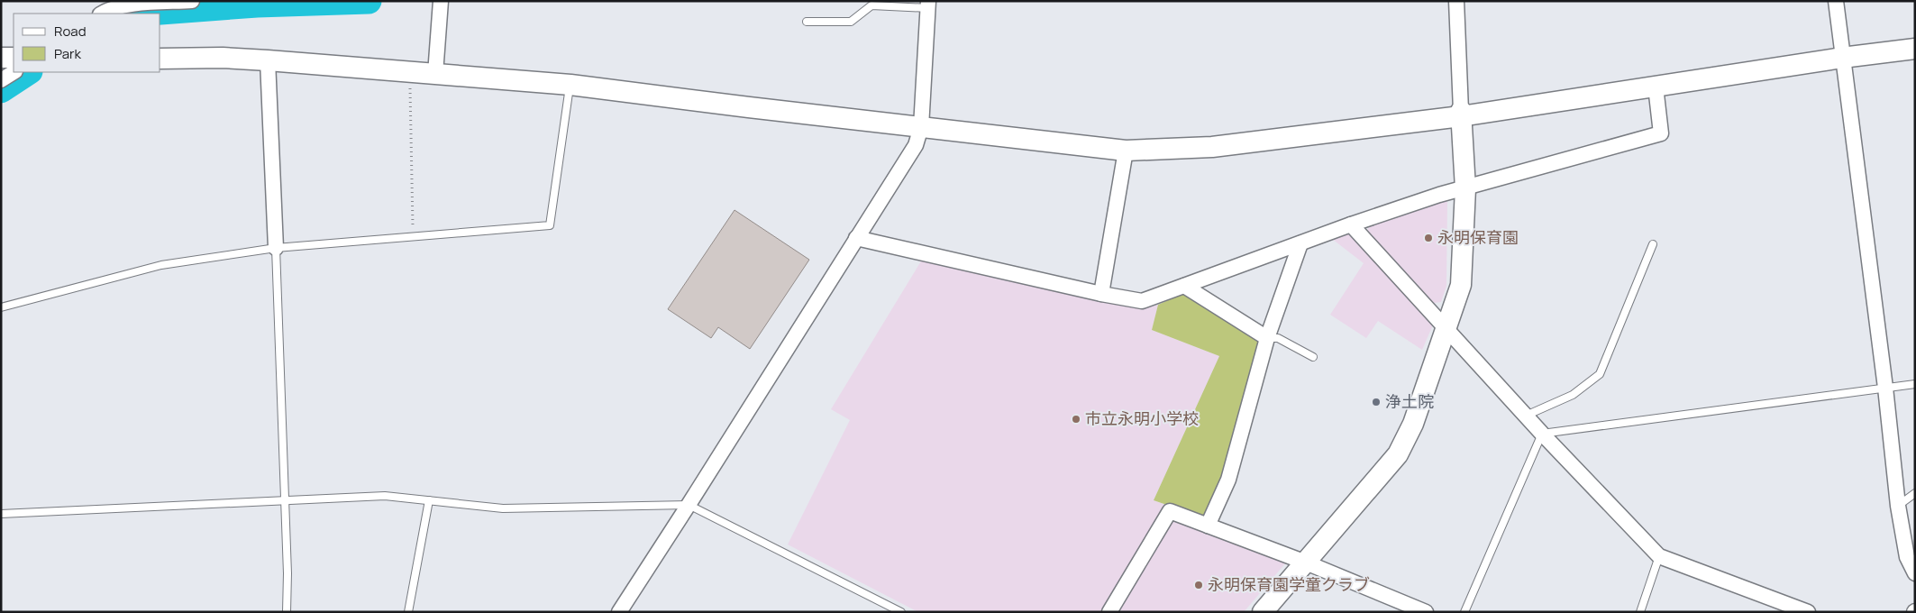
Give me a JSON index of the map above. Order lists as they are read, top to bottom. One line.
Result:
{"places":["永明保育園","浄土院","市立永明小学校","永明保育園学童クラブ"],"legend":["Road","Park"]}
